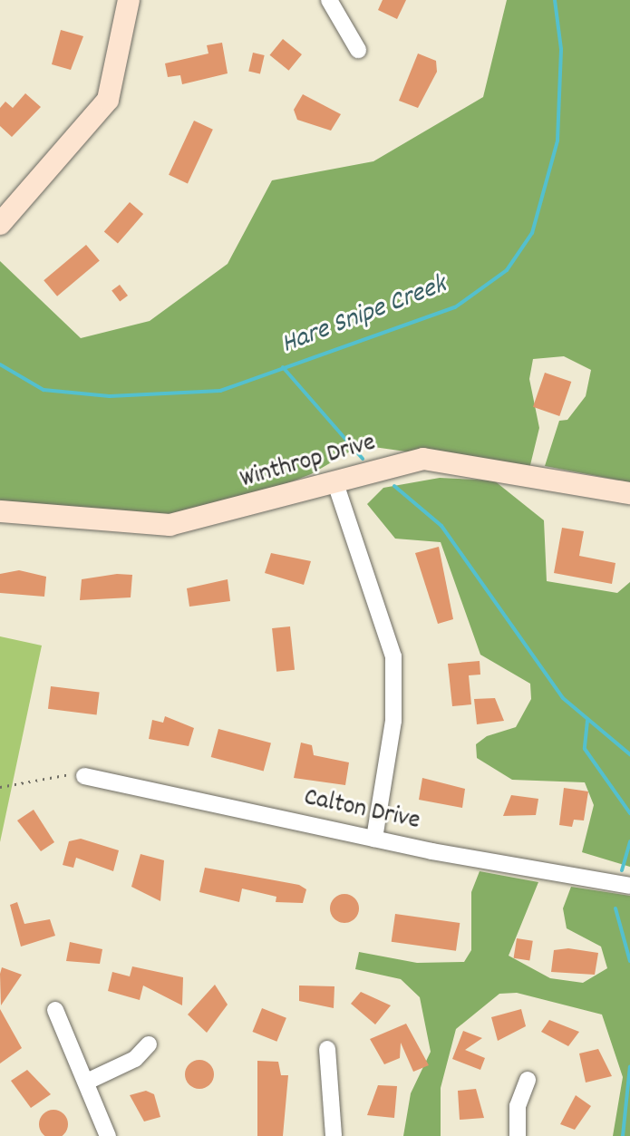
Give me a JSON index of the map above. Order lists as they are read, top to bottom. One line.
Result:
{"streets":{"street":["Winthrop Drive","Calton Drive"]},"water":["Hare Snipe Creek"]}
